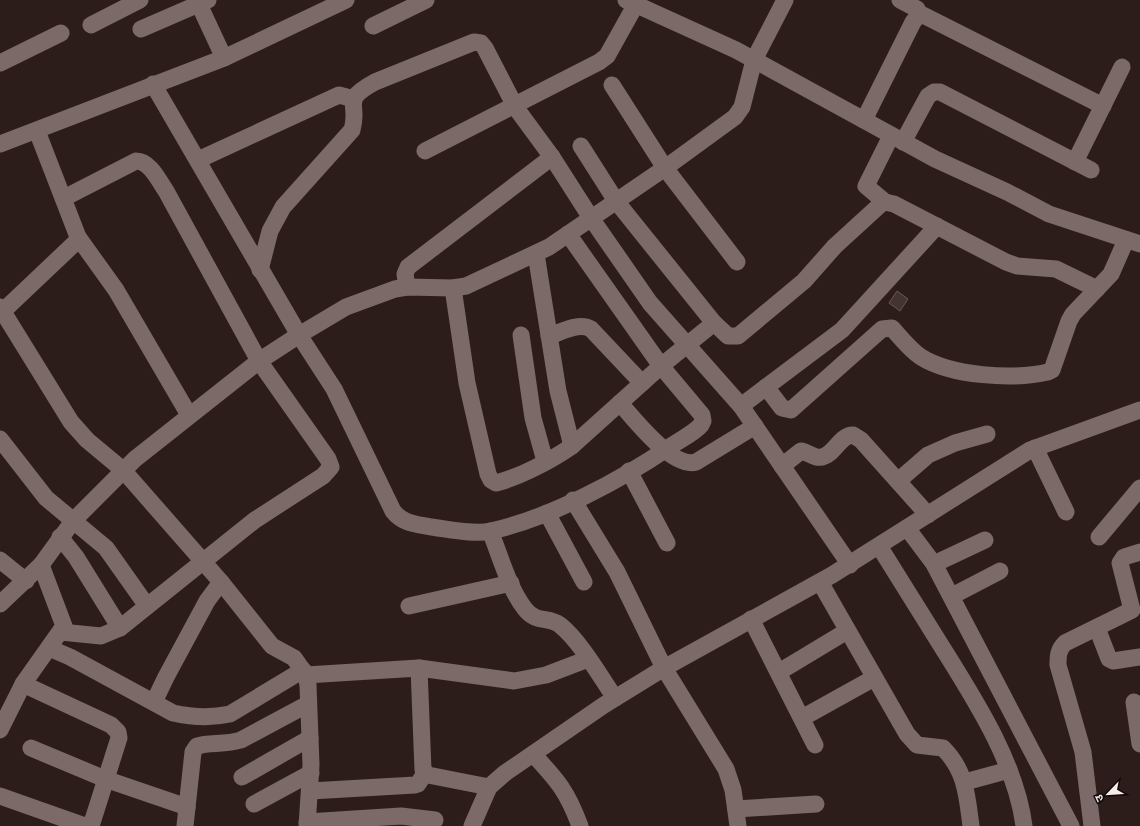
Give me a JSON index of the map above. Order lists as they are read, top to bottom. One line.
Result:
{"north":"bottom left"}
